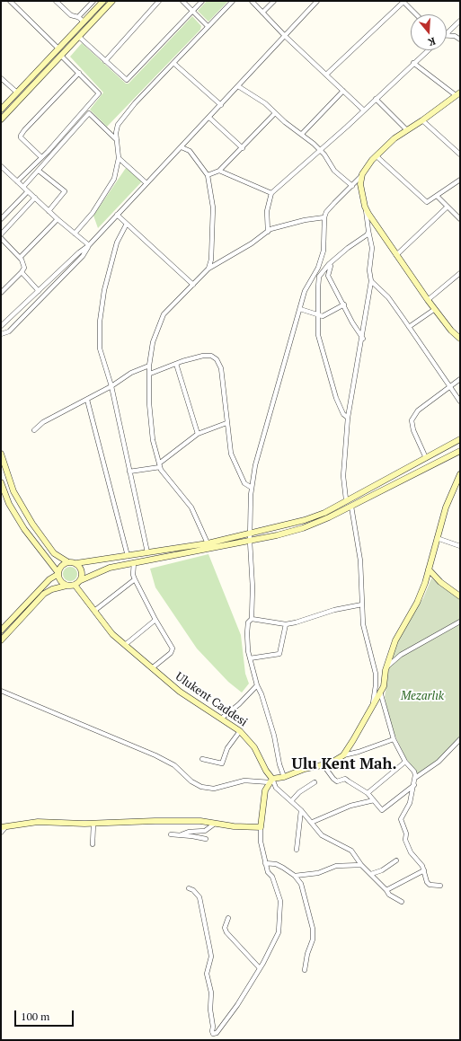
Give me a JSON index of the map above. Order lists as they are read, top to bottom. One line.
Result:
{"streets":{"street":["Ulukent Caddesi"]},"districts":["Ulu Kent Mah."],"parks":["Mezarlık"],"scale_bar":"100 m","north":"bottom"}
